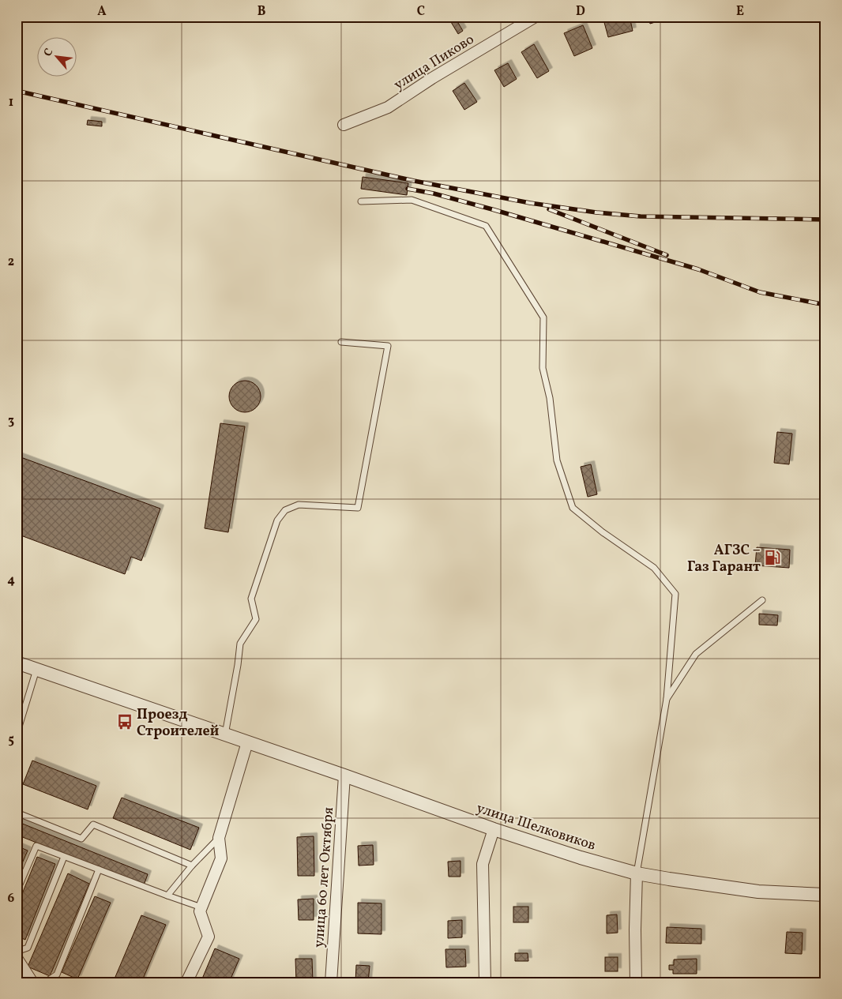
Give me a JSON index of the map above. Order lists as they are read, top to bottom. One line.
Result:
{"streets":{"street":["улица Пиково","улица Шелковиков","улица 60 лет Октября"]},"crossings":[["улица Шелковиков","улица 60 лет Октября"]],"places":{"fuel station":["АГЗС – Газ Гарант"],"bus stop":["Проезд Строителей"]},"north":"top left","grid":{"columns":["A","B","C","D","E"],"rows":["1","2","3","4","5","6"]}}
